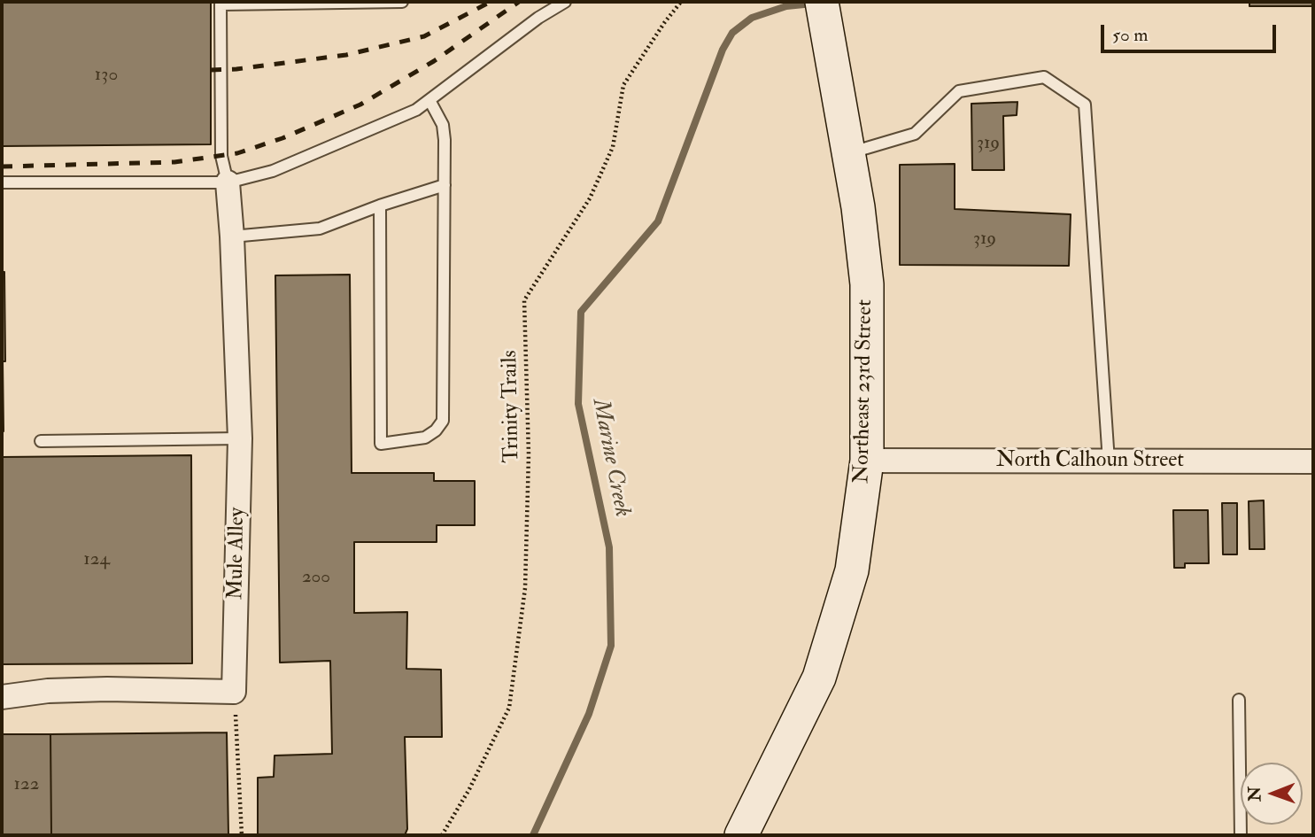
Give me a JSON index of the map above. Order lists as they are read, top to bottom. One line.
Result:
{"streets":{"main road":["Northeast 23rd Street"],"street":["North Calhoun Street","Mule Alley"],"path":["Trinity Trails"]},"crossings":[["Northeast 23rd Street","North Calhoun Street"]],"water":["Marine Creek"],"house_numbers":["130","319","319","124","200","122"],"scale_bar":"50 m","north":"left"}
